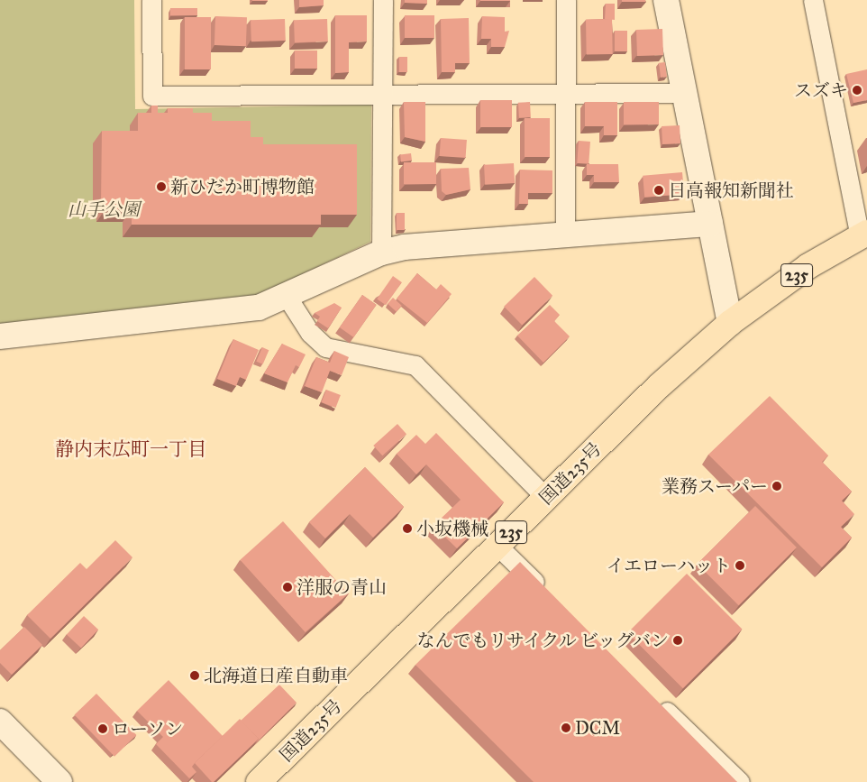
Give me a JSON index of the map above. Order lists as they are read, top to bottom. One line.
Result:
{"streets":{"highway":["235","国道235号"]},"districts":["静内末広町一丁目"],"parks":["山手公園"],"places":["スズキ","新ひだか町博物館","日高報知新聞社","業務スーパー","小坂機械","イエローハット","洋服の青山","なんでもリサイクル ビッグバン","北海道日産自動車","DCM","ローソン"]}
